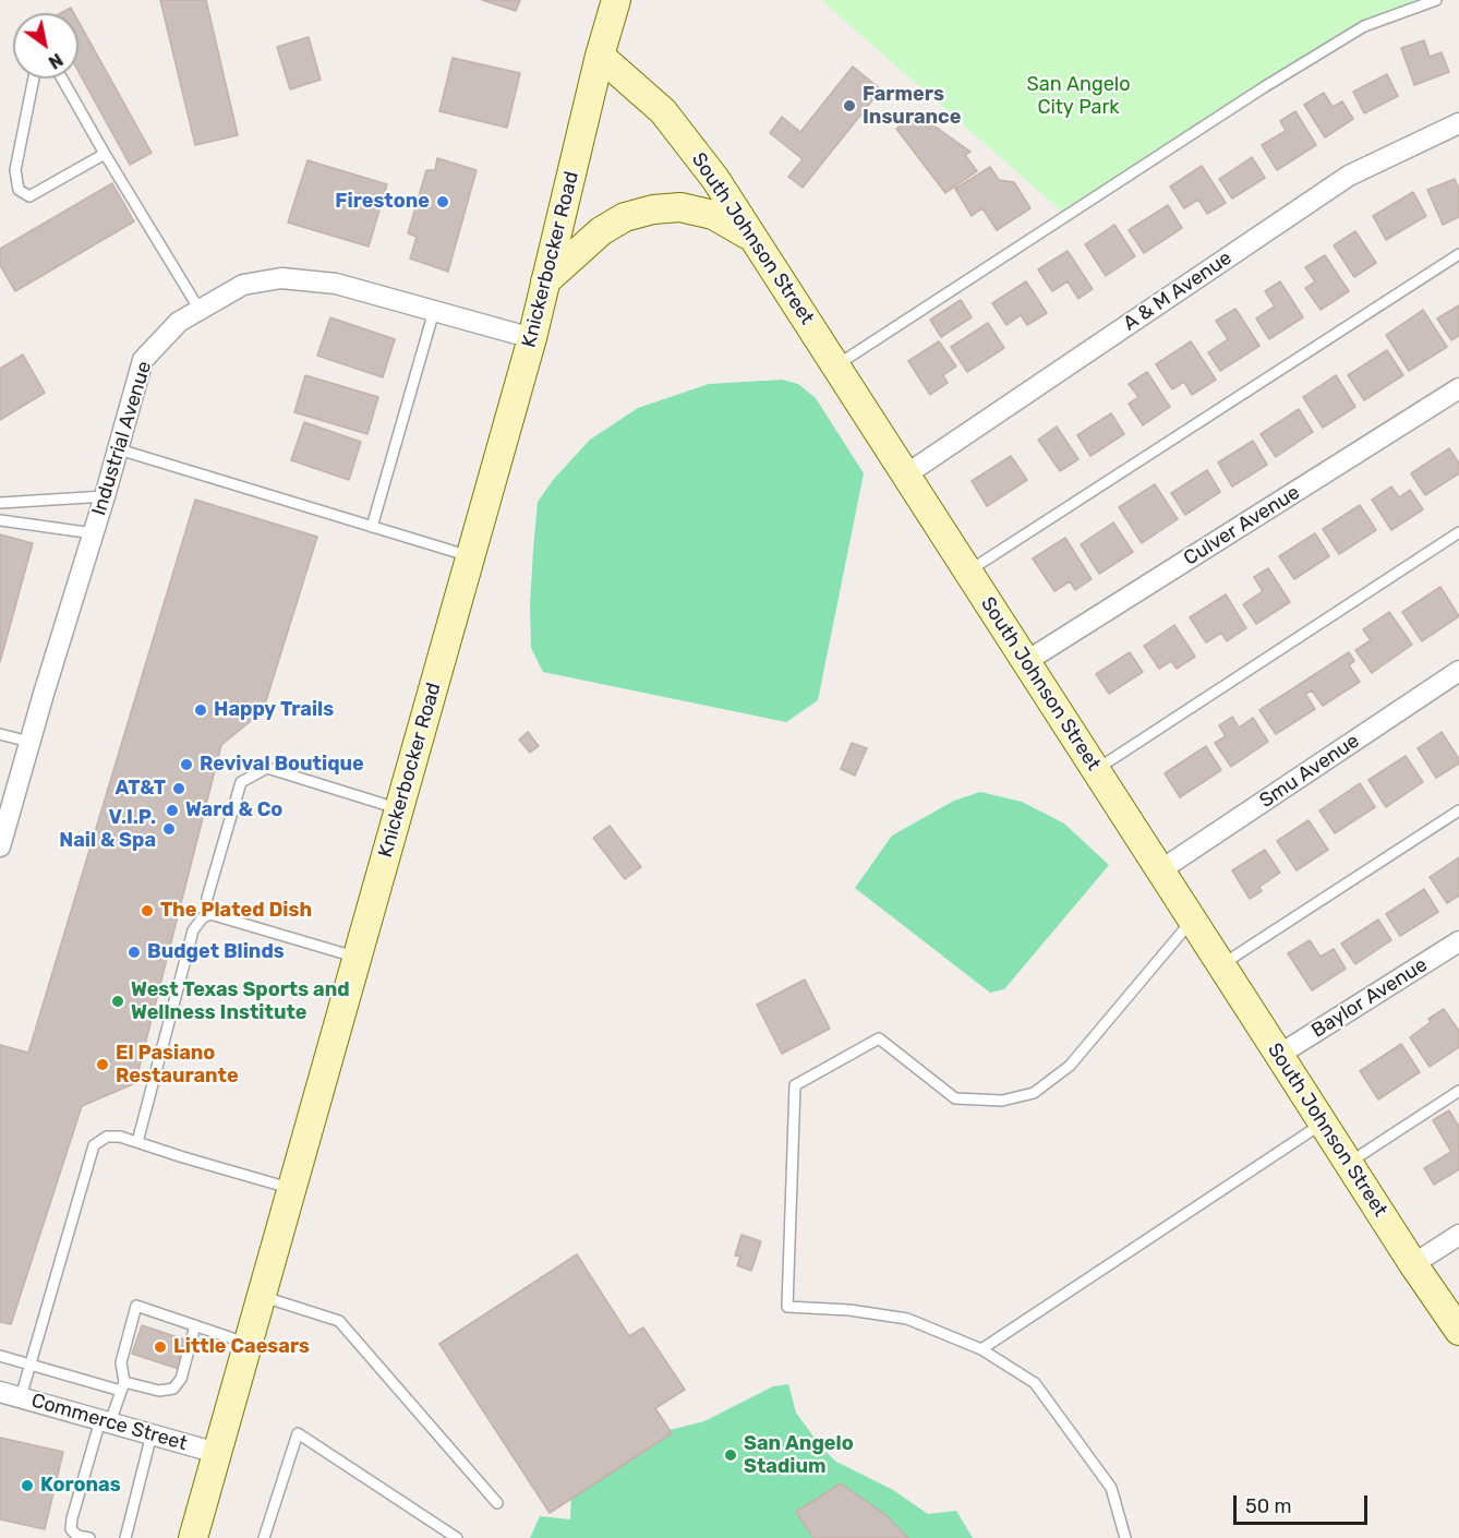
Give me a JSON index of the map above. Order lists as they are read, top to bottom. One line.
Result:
{"streets":{"main road":["South Johnson Street","Knickerbocker Road"],"street":["A & M Avenue","Industrial Avenue","Culver Avenue","Smu Avenue","Baylor Avenue","Commerce Street"]},"crossings":[["South Johnson Street","Knickerbocker Road"],["South Johnson Street","A & M Avenue"],["South Johnson Street","Culver Avenue"],["South Johnson Street","Smu Avenue"],["South Johnson Street","Baylor Avenue"],["Knickerbocker Road","Industrial Avenue"],["Knickerbocker Road","Commerce Street"]],"parks":["San Angelo City Park"],"places":["Farmers Insurance","Firestone","Happy Trails","Revival Boutique","AT&T","Ward & Co","V.I.P. Nail & Spa","The Plated Dish","Budget Blinds","West Texas Sports and Wellness Institute","El Pasiano Restaurante","Little Caesars","San Angelo Stadium","Koronas"],"scale_bar":"50 m","north":"bottom right"}
